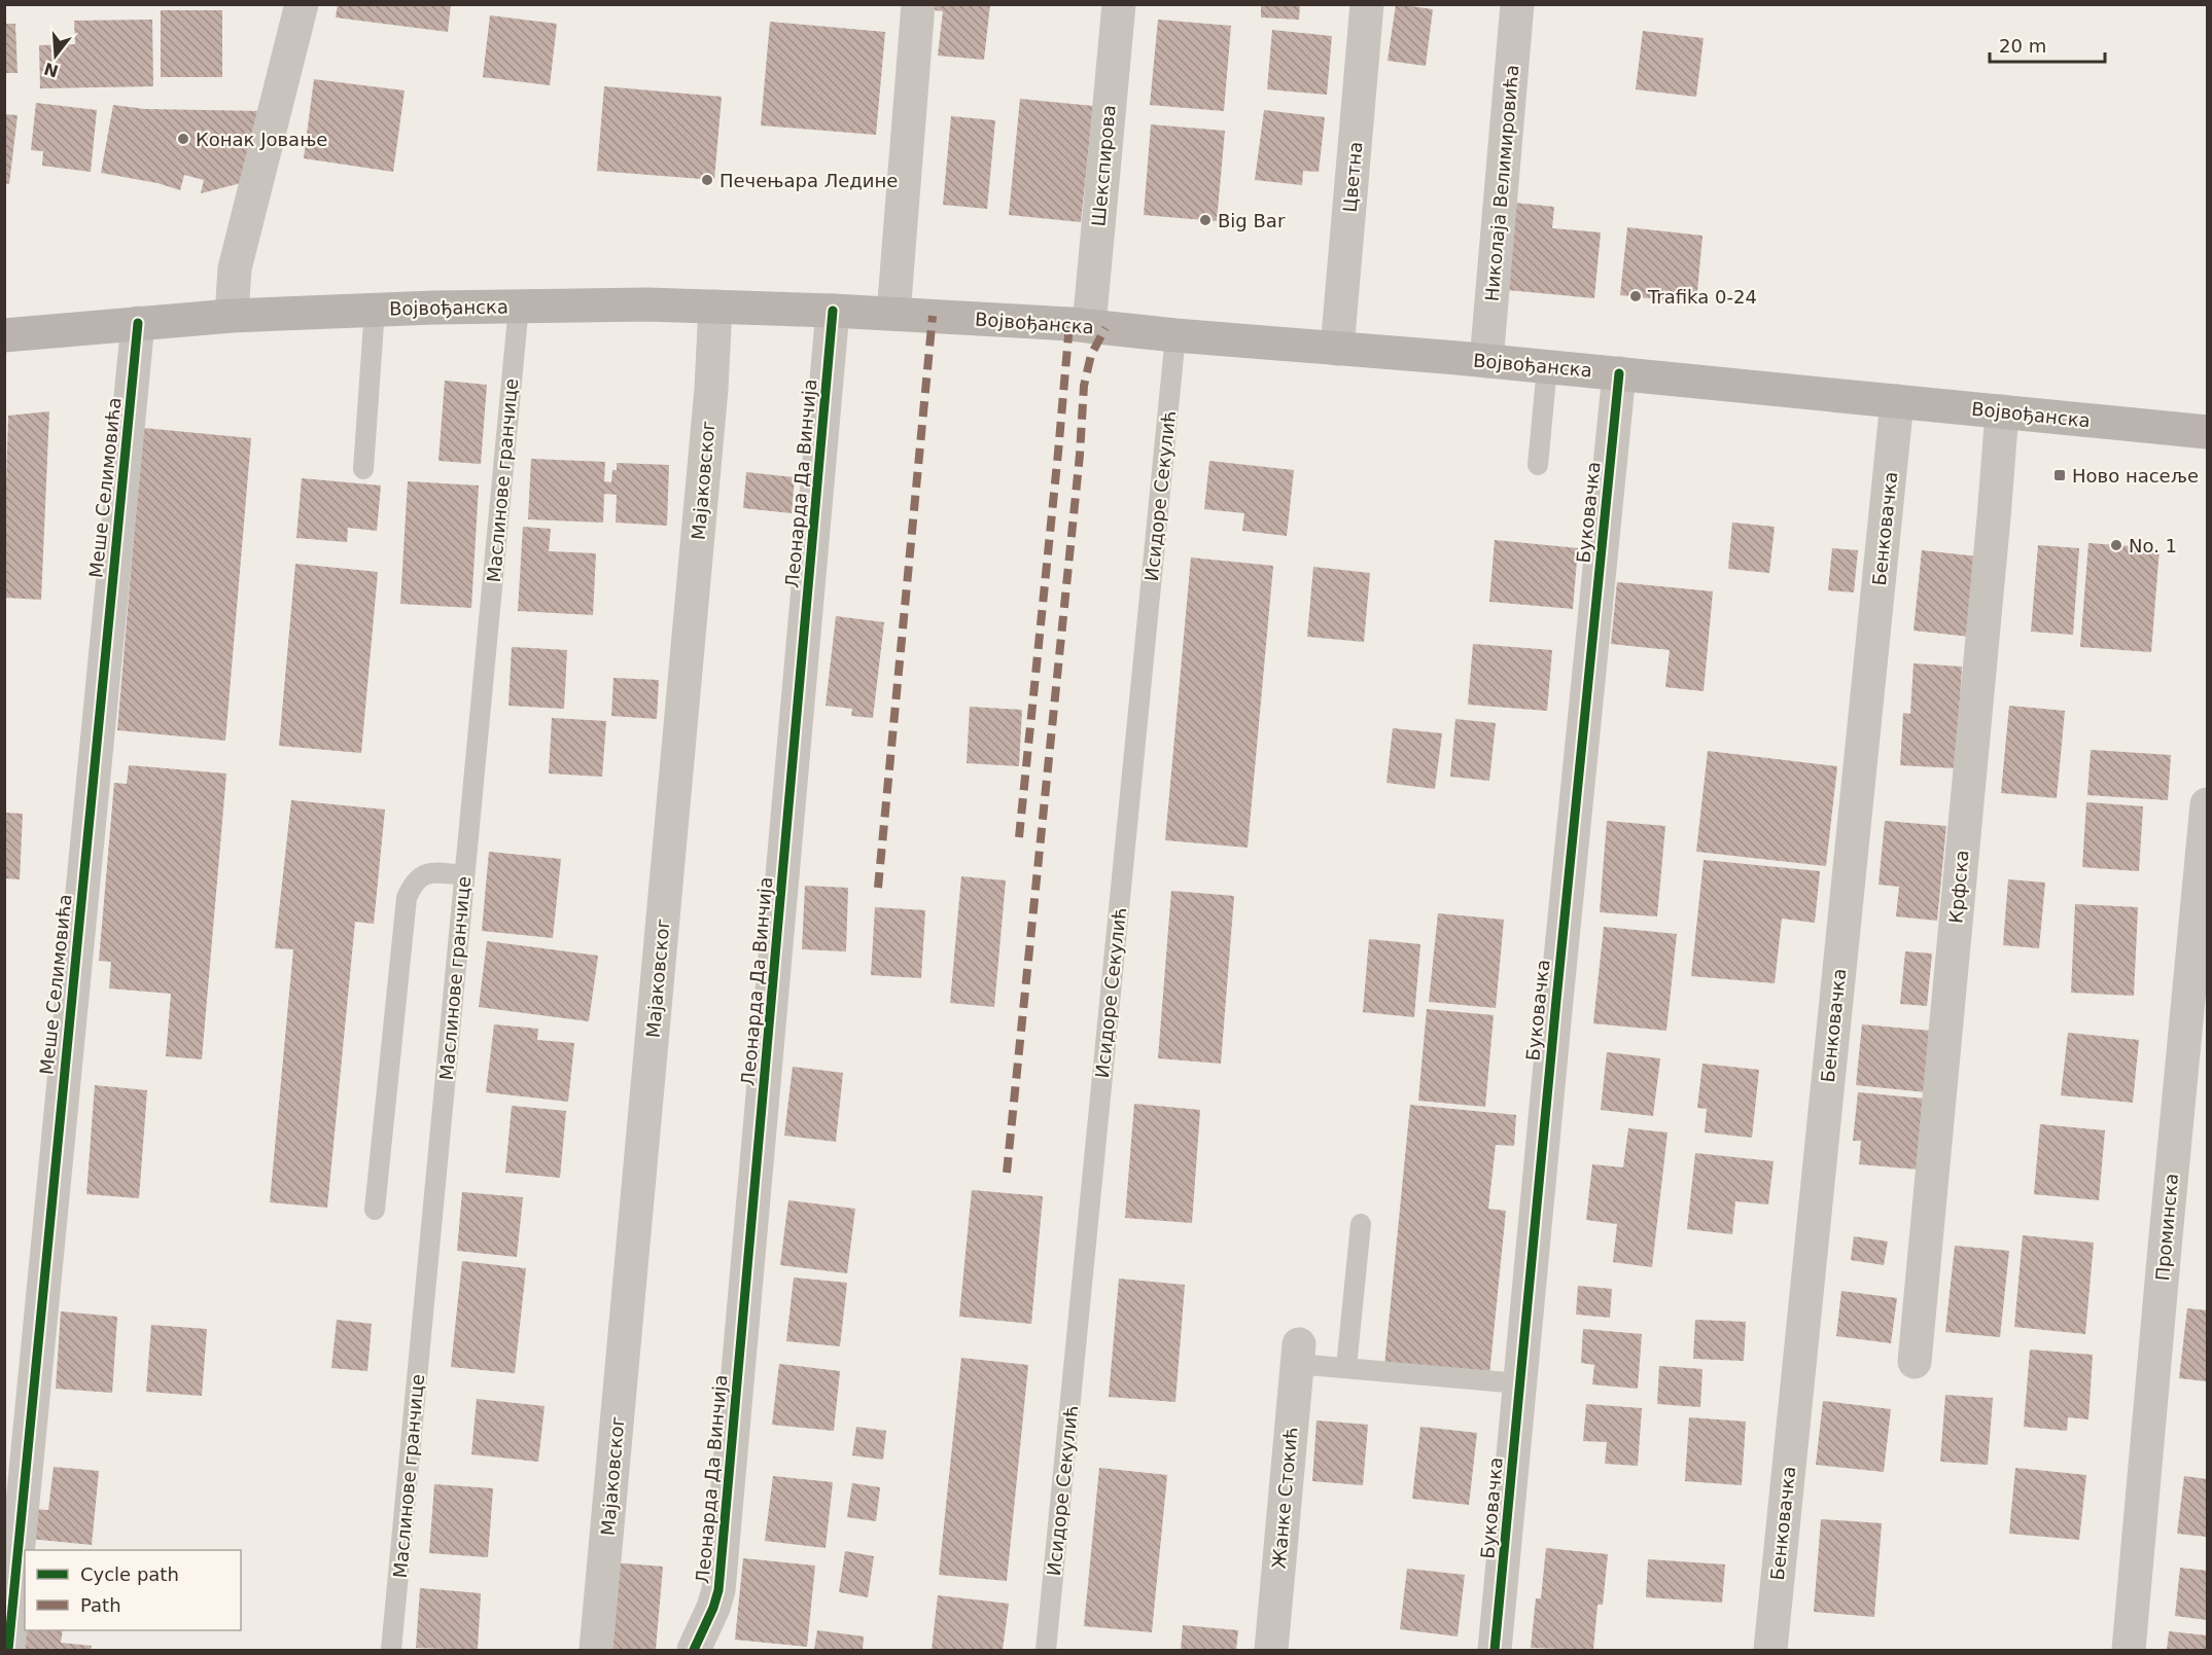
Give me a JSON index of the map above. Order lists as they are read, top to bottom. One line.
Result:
{"streets":{"main road":["Војвођанска"],"street":["Шекспирова","Цветна","Николаја Велимировића","Мајаковског","Леонарда Да Винчија","Меше Селимовића","Буковачка","Бенковачка","Крфска","Проминска","Жанке Стокић"],"lane":["Маслинове гранчице","Исидоре Секулић"]},"crossings":[["Шекспирова","Војвођанска"],["Цветна","Војвођанска"],["Николаја Велимировића","Војвођанска"],["Војвођанска","Маслинове гранчице"],["Војвођанска","Мајаковског"],["Војвођанска","Леонарда Да Винчија"],["Војвођанска","Меше Селимовића"],["Војвођанска","Исидоре Секулић"],["Војвођанска","Буковачка"],["Војвођанска","Бенковачка"],["Војвођанска","Крфска"]],"places":{"other":["Конак Јовање","Печењара Ледине","Big Bar","Trafika 0-24","No. 1"],"transit":["Ново насеље"]},"legend":["Cycle path","Path"],"scale_bar":"20 m","north":"bottom"}
